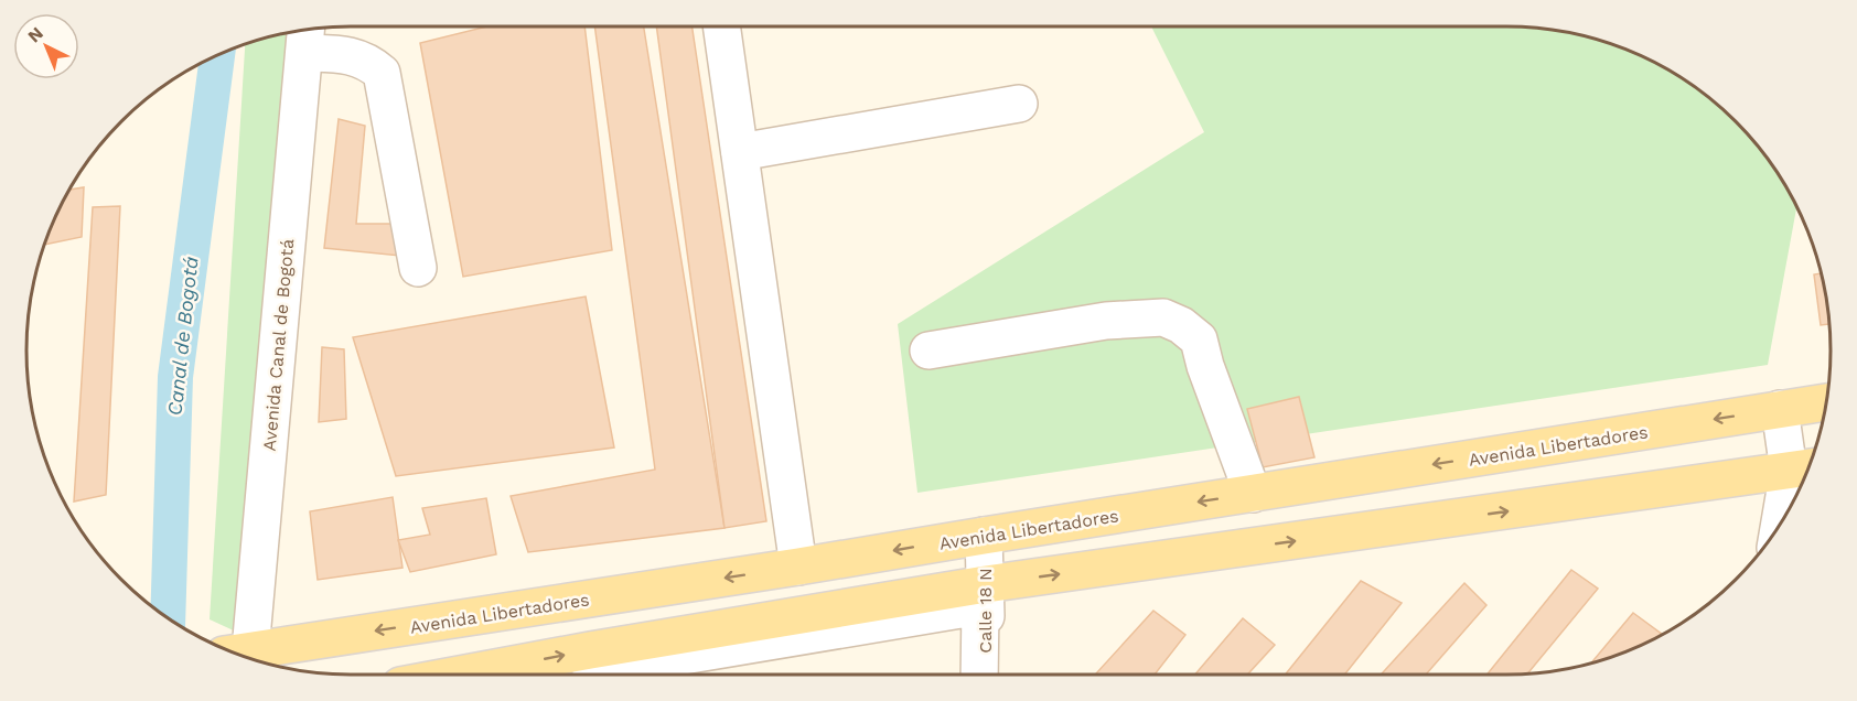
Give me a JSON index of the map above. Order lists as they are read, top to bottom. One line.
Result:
{"streets":{"main road":["Avenida Libertadores"],"street":["Avenida Canal de Bogotá","Calle 18 N"]},"crossings":[["Avenida Libertadores","Calle 18 N"]],"water":["Canal de Bogotá"],"north":"top left"}
